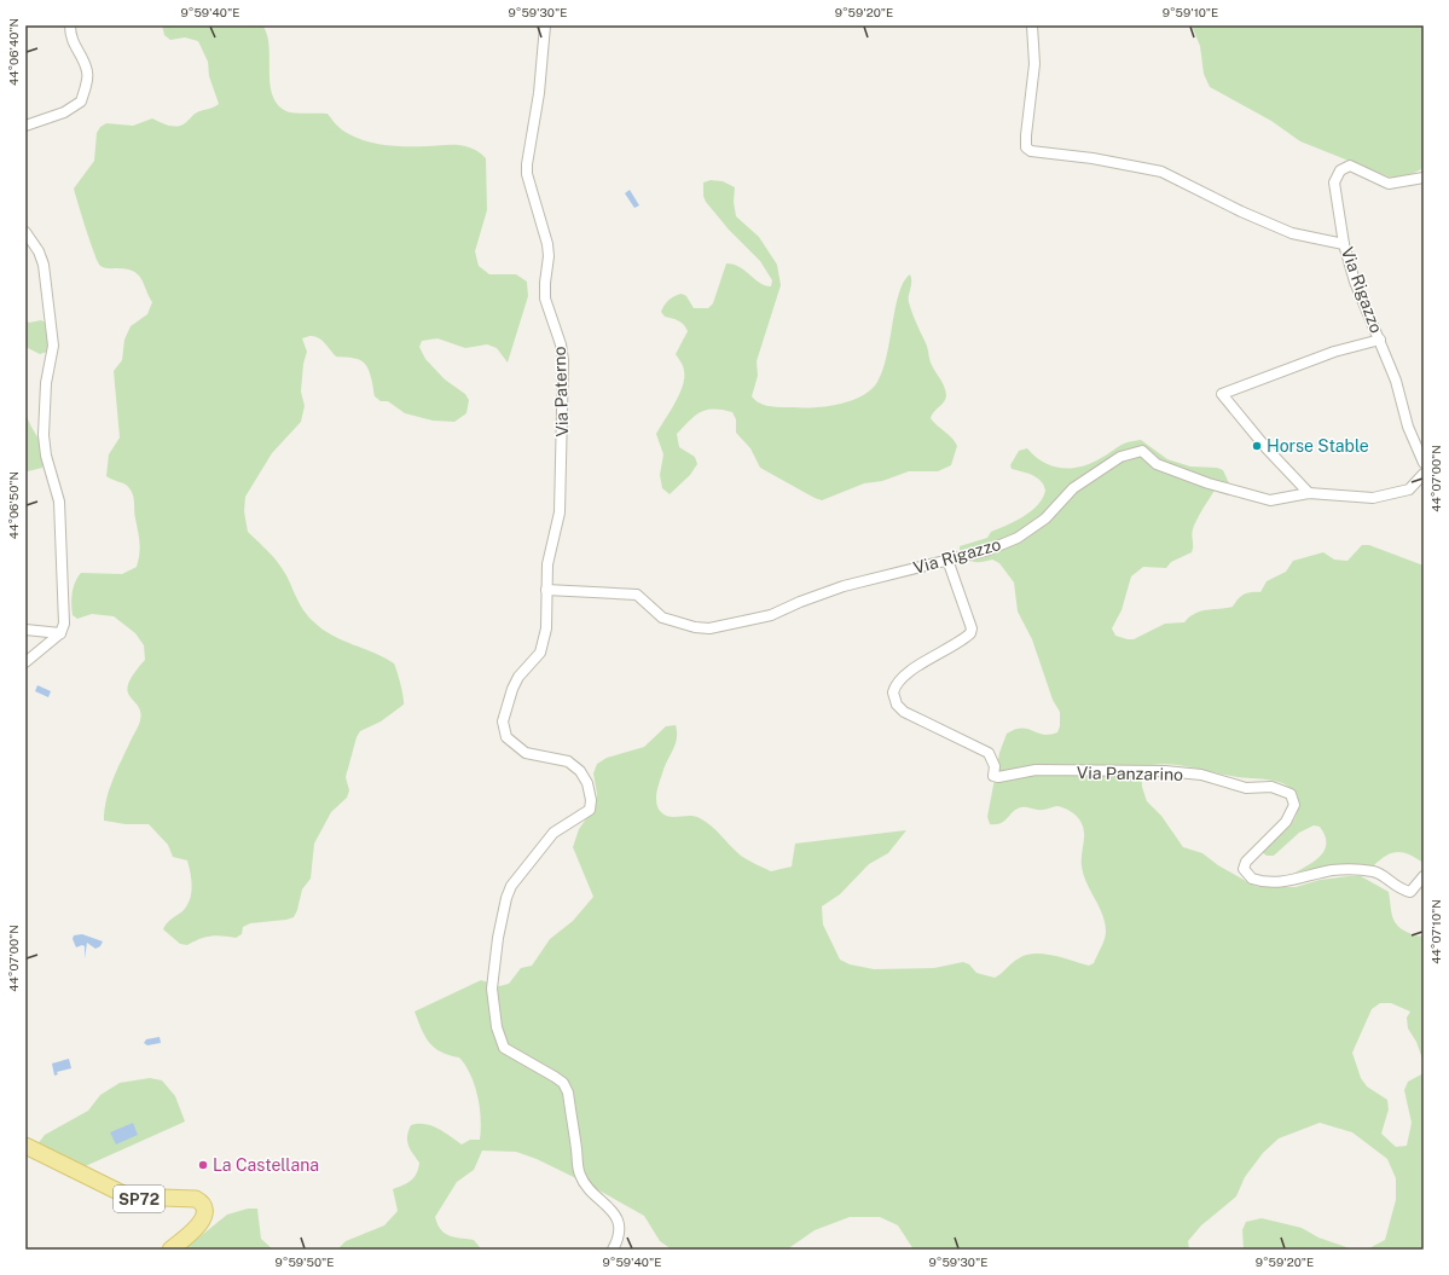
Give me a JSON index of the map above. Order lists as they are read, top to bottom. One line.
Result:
{"streets":{"main road":["SP72"],"street":["Via Rigazzo","Via Paterno","Via Panzarino"]},"crossings":[["Via Rigazzo","Via Paterno"],["Via Rigazzo","Via Panzarino"]],"places":["Horse Stable","La Castellana"],"coordinates":["9°59'40\"E","9°59'30\"E","9°59'20\"E","9°59'10\"E","44°06'40\"N","44°07'00\"N","44°06'50\"N","44°07'10\"N","9°59'50\"E"]}
